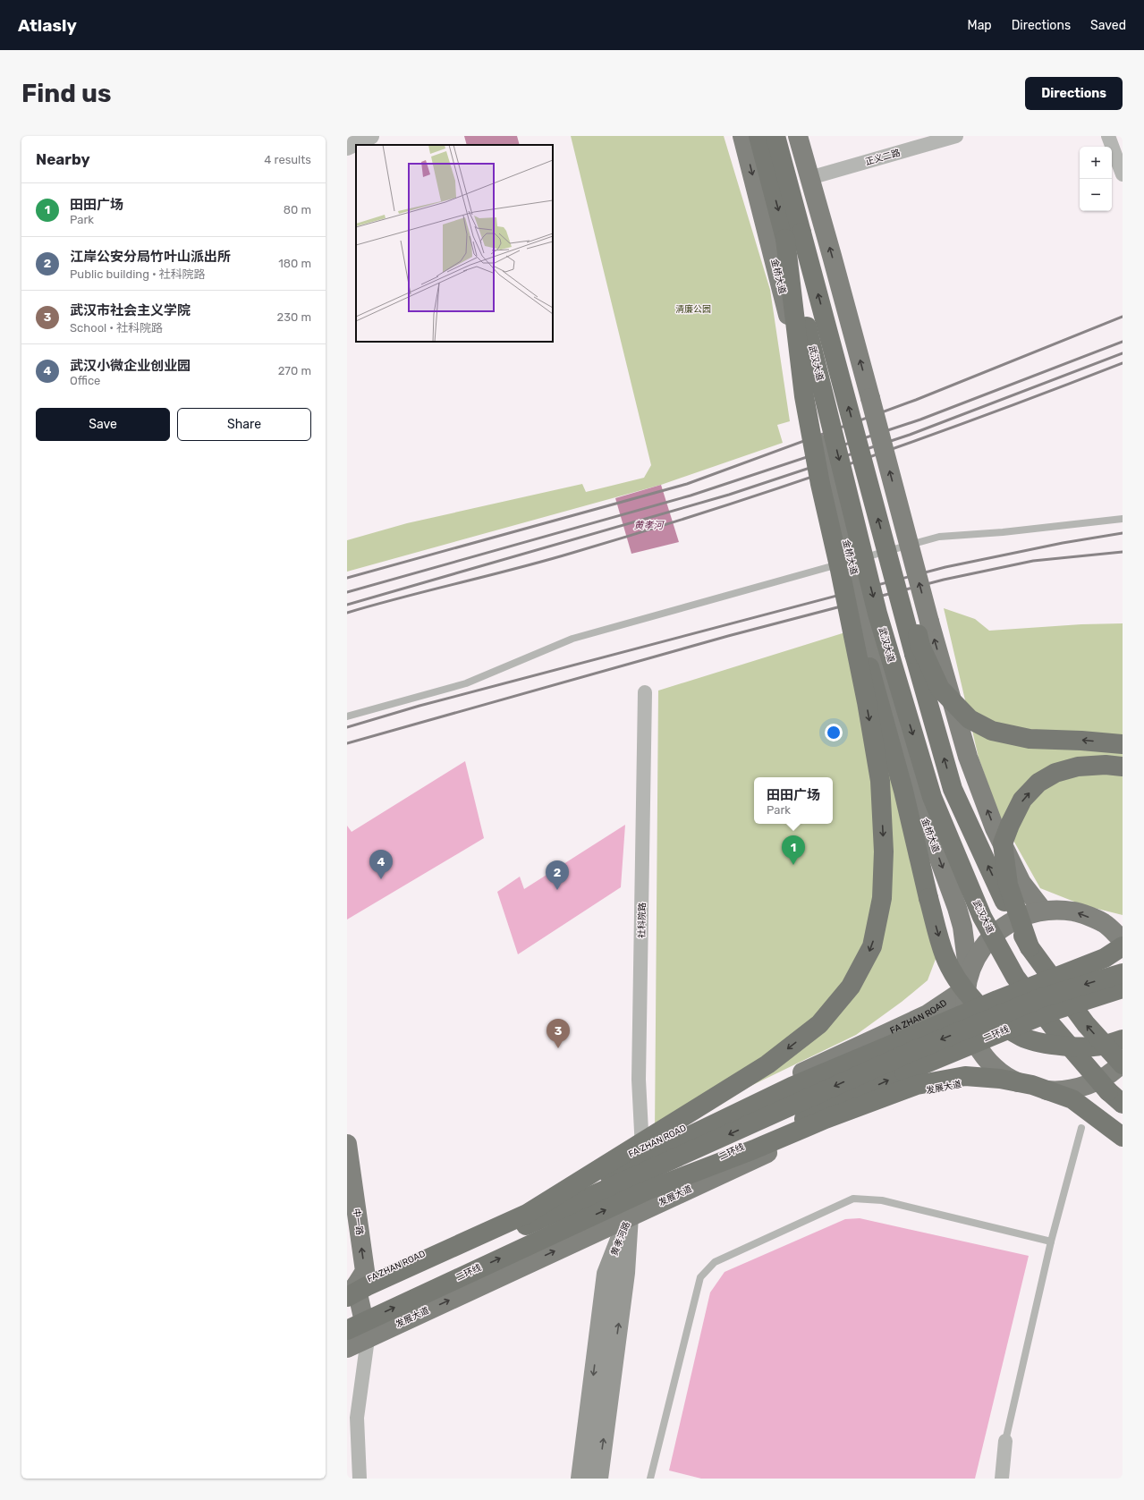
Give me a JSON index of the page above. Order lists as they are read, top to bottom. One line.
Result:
{"streets":{"highway":["武汉大道","二环线"],"main road":["金桥大道","FA ZHAN ROAD","发展大道","中一路","黄孝河路"],"street":["正义二路","社科院路"]},"crossings":[["金桥大道","FA ZHAN ROAD"],["金桥大道","发展大道"],["社科院路","FA ZHAN ROAD"],["FA ZHAN ROAD","中一路"],["发展大道","黄孝河路"]],"one_way":["发展大道","中一路"],"water":["黄孝河"],"parks":["清廉公园"],"page":{"header":"Atlasly","nav":["Map","Directions","Saved"],"buttons":["Directions",["Save","Share"]],"title":"Find us","heading":["Nearby","4 results"],"map_buttons":["+","−"],"list":[{"mark":"1","name":"田田广场","note":"Park","value":"80 m"},{"mark":"2","name":"江岸公安分局竹叶山派出所","note":"Public building · 社科院路","value":"180 m"},{"mark":"3","name":"武汉市社会主义学院","note":"School · 社科院路","value":"230 m"},{"mark":"4","name":"武汉小微企业创业园","note":"Office","value":"270 m"}],"popup":["田田广场","Park"],"pins":["1","4","2","3"]}}
